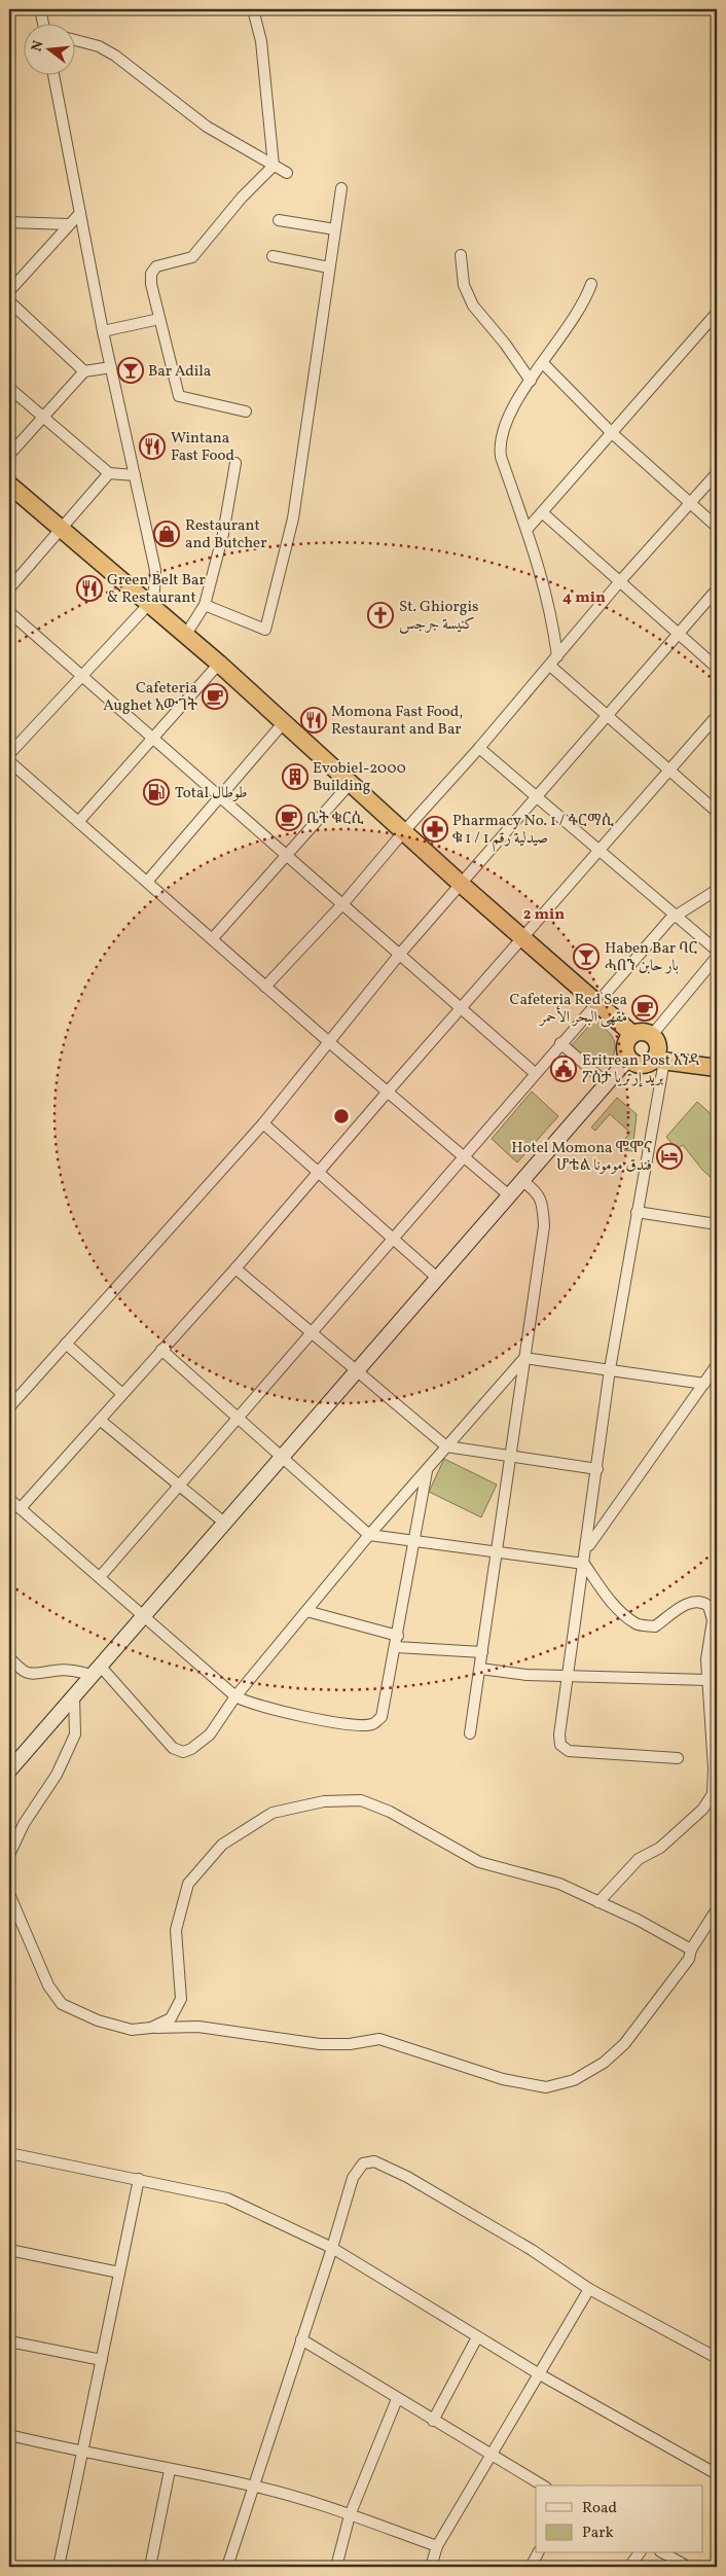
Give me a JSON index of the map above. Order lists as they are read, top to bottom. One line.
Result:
{"places":{"bar":["Bar Adila","Haben Bar ባር ሓበን بار حابن"],"restaurant":["Wintana Fast Food","Green Belt Bar & Restaurant","Momona Fast Food, Restaurant and Bar"],"shop":["Restaurant and Butcher"],"church":["St. Ghiorgis كنيسة جرجس"],"cafe":["Cafeteria Aughet አውገት","ቤት ቁርሲ","Cafeteria Red Sea مقهى البحر الأحمر"],"building":["Evobiel-2000 Building"],"fuel station":["Total طوطال"],"pharmacy":["Pharmacy No. 1 / ፋርማሲ ቁ 1 / صيدلية رقم 1"],"public building":["Eritrean Post እንዳ ፖስታ بريد إرتريا"],"hotel":["Hotel Momona ሞሞና ሆቴል فندق مومونا"]},"legend":["Road","Park"],"north":"left","rings":["4 min","2 min"]}
